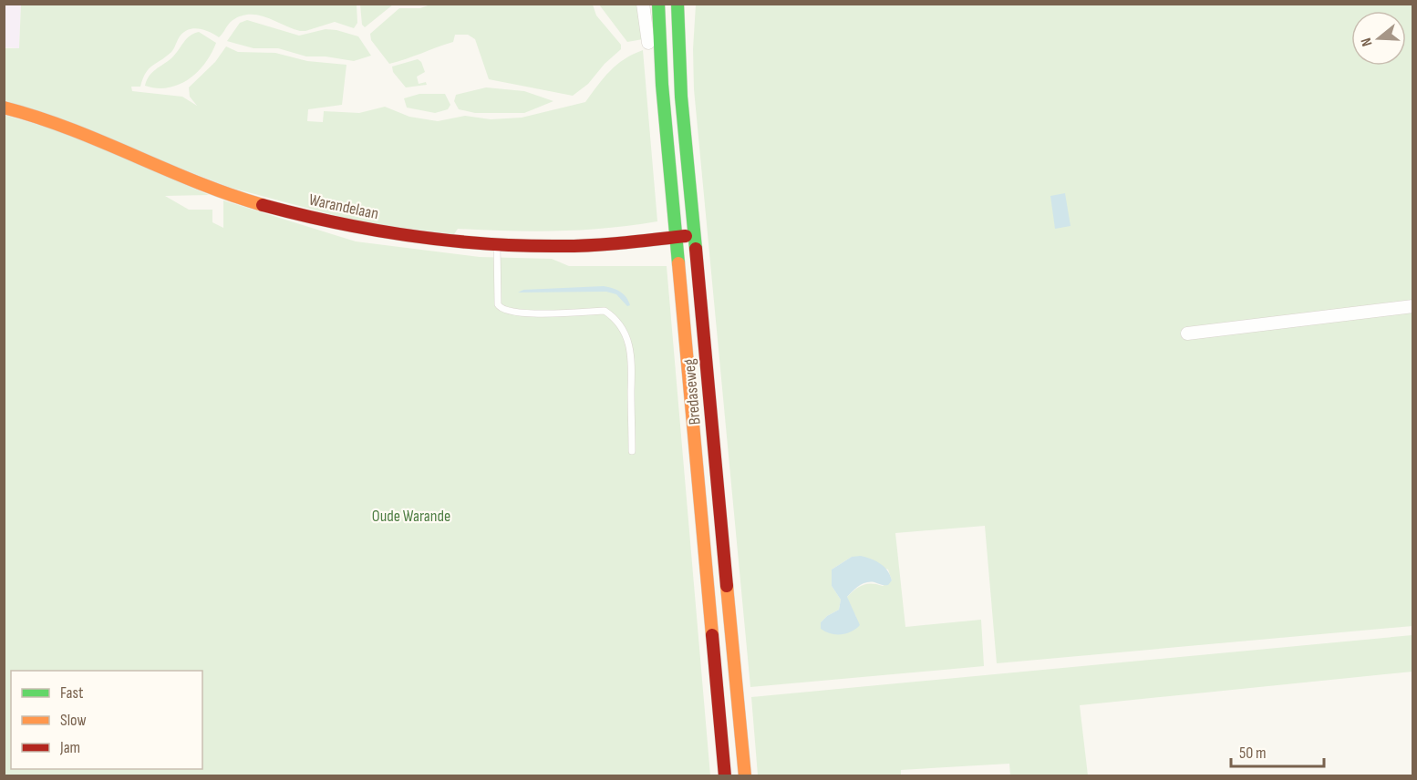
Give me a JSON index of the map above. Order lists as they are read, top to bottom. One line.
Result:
{"streets":{"main road":["Warandelaan","Bredaseweg"]},"crossings":[["Warandelaan","Bredaseweg"]],"parks":["Oude Warande"],"legend":["Fast","Slow","Jam"],"scale_bar":"50 m","north":"left"}
